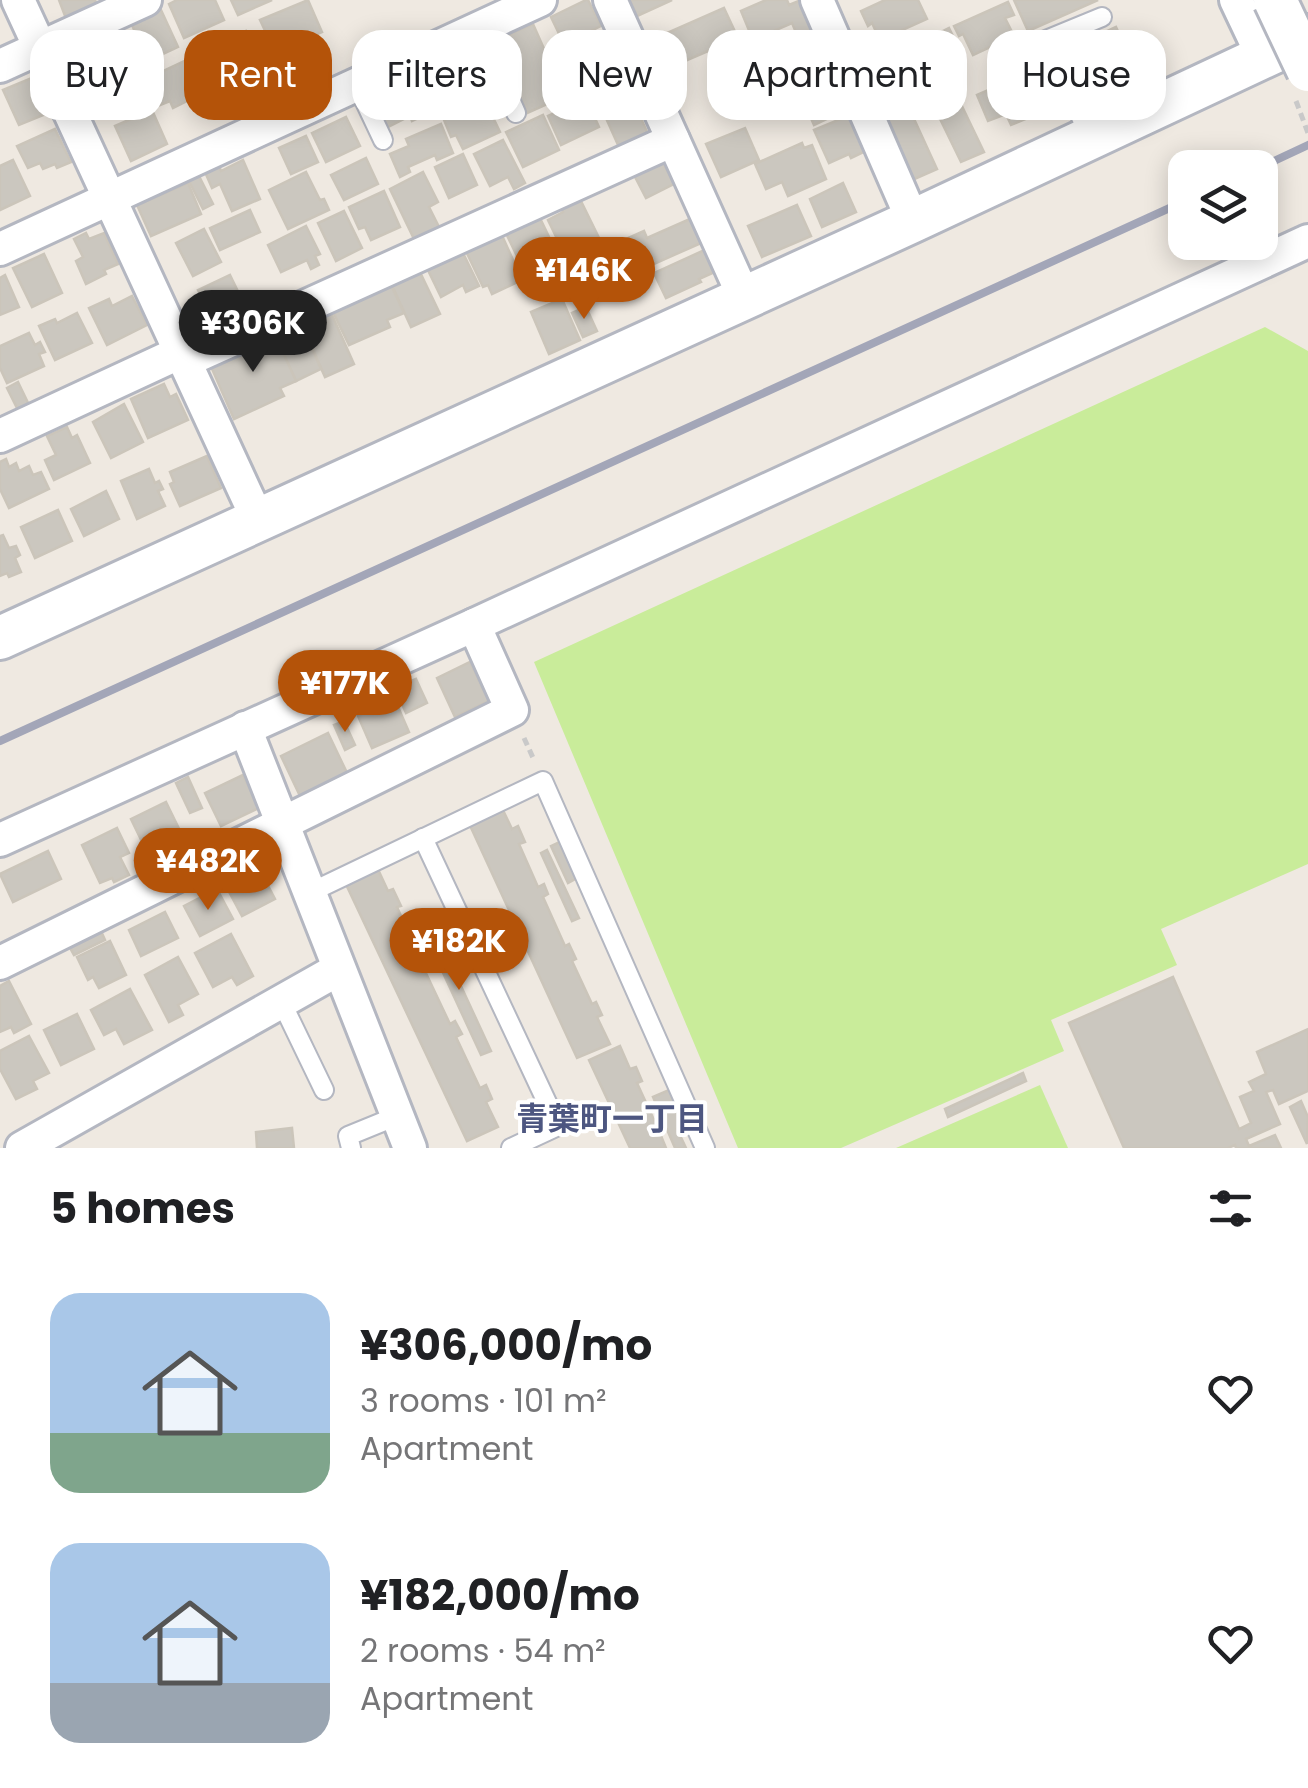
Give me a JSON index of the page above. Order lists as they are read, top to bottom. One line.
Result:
{"districts":["青葉町一丁目"],"page":{"chip":["Buy","Rent","Filters","New","Apartment","House"],"price":["¥146K","¥306K","¥177K","¥482K","¥182K"],"heading":"5 homes","list":[{"name":"¥306,000/mo","note":"3 rooms · 101 m² · Apartment"},{"name":"¥182,000/mo","note":"2 rooms · 54 m² · Apartment"}]}}
